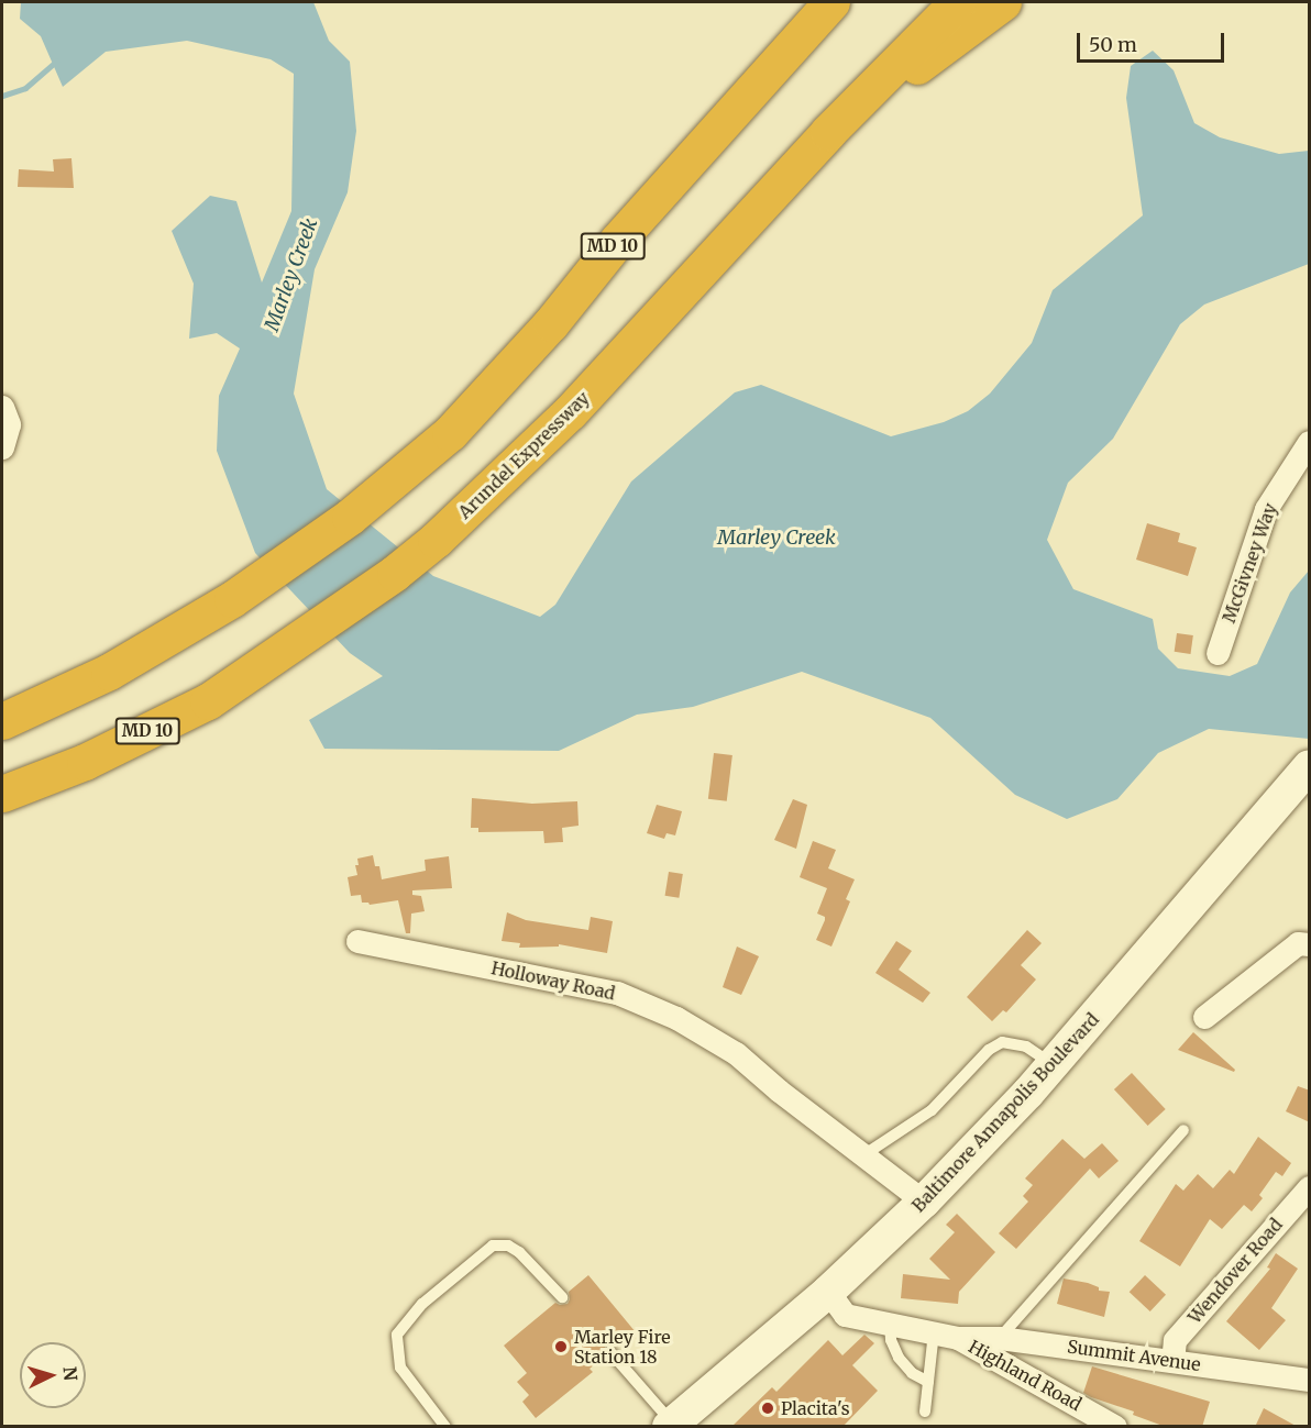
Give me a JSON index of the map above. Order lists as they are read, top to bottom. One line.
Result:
{"streets":{"highway":["MD 10","Arundel Expressway"],"main road":["Baltimore Annapolis Boulevard"],"street":["McGivney Way","Holloway Road","Wendover Road","Summit Avenue","Highland Road"]},"crossings":[["Holloway Road","Baltimore Annapolis Boulevard"],["Baltimore Annapolis Boulevard","Highland Road"],["Wendover Road","Summit Avenue"],["Summit Avenue","Highland Road"]],"water":["Marley Creek"],"places":["Marley Fire Station 18","Placita's"],"scale_bar":"50 m","north":"right"}
